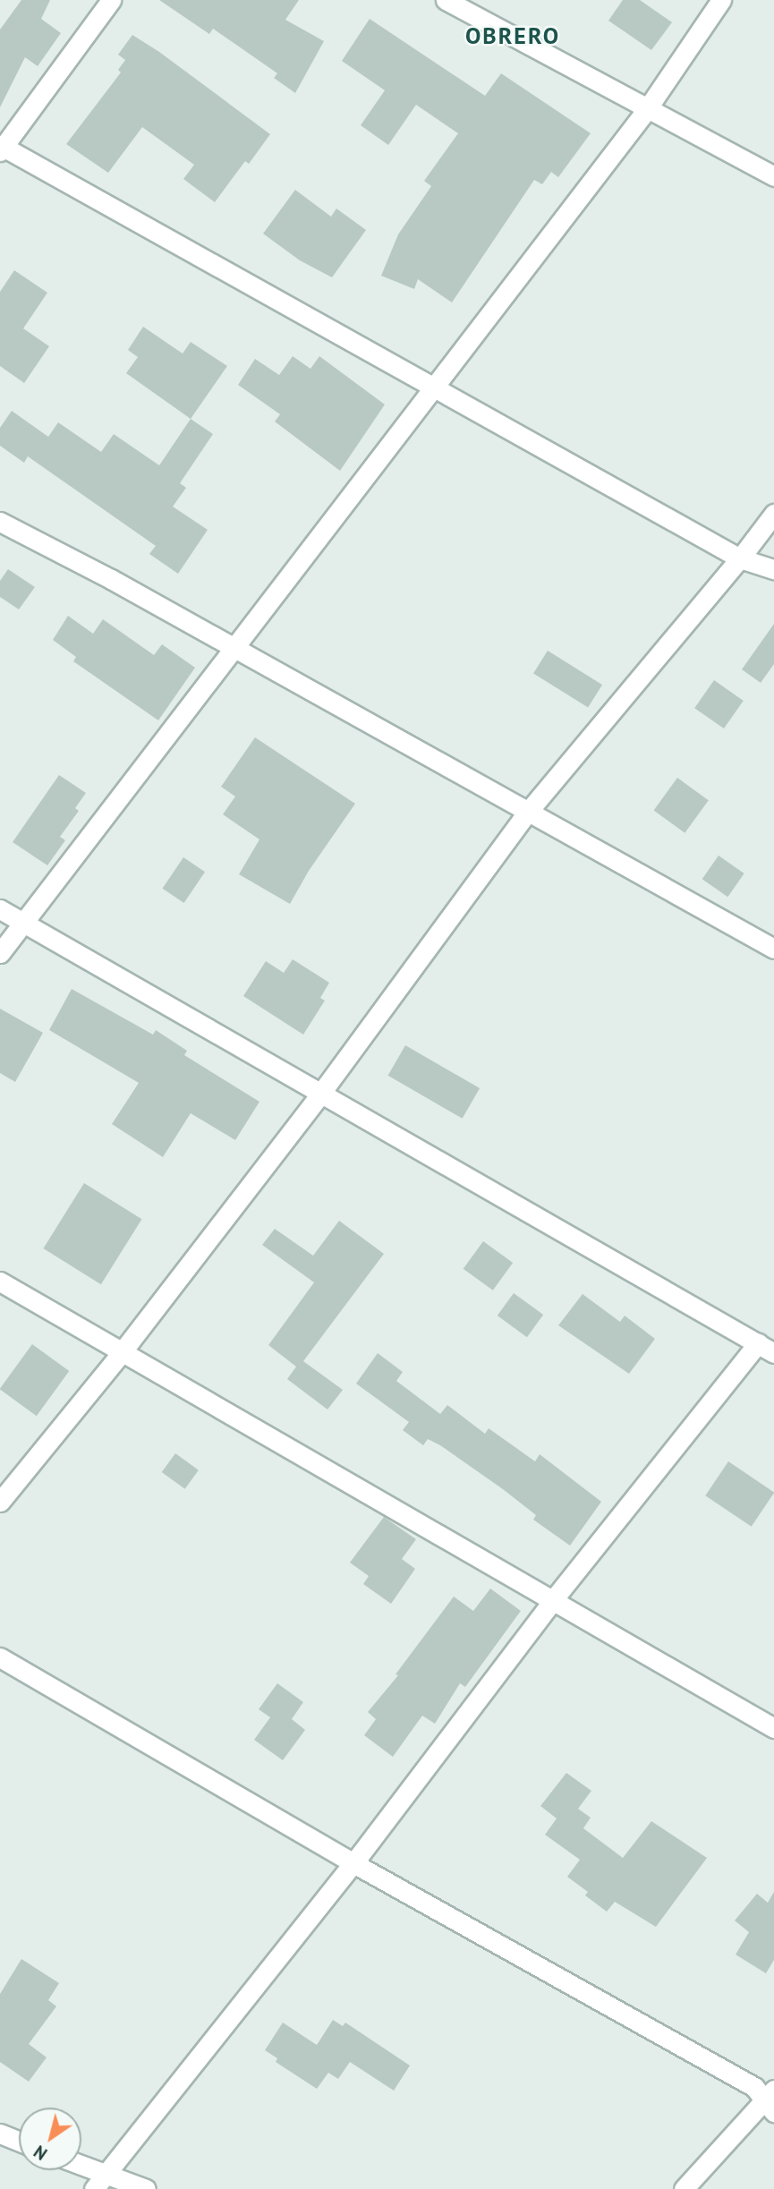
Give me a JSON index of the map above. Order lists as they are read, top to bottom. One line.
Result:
{"districts":["OBRERO"],"north":"bottom left"}
